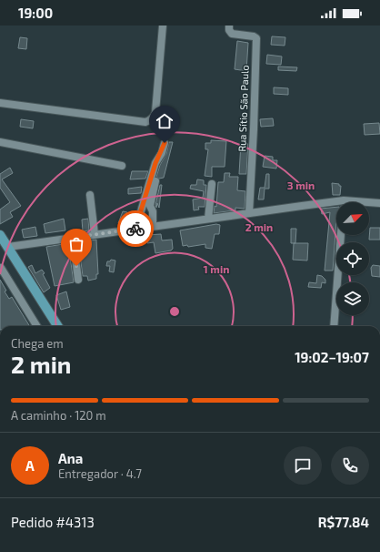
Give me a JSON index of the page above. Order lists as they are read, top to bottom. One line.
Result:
{"streets":{"street":["Rua Sítio São Paulo"]},"north":"top right","page":{"status":"19:00","heading":["2 min","Chega em","19:02–19:07"],"panel":["Ana","Entregador · 4.7","Pedido #4313","R$77.84"],"bar":"A caminho · 120 m","round":"A"},"rings":["3 min","2 min","1 min"]}
